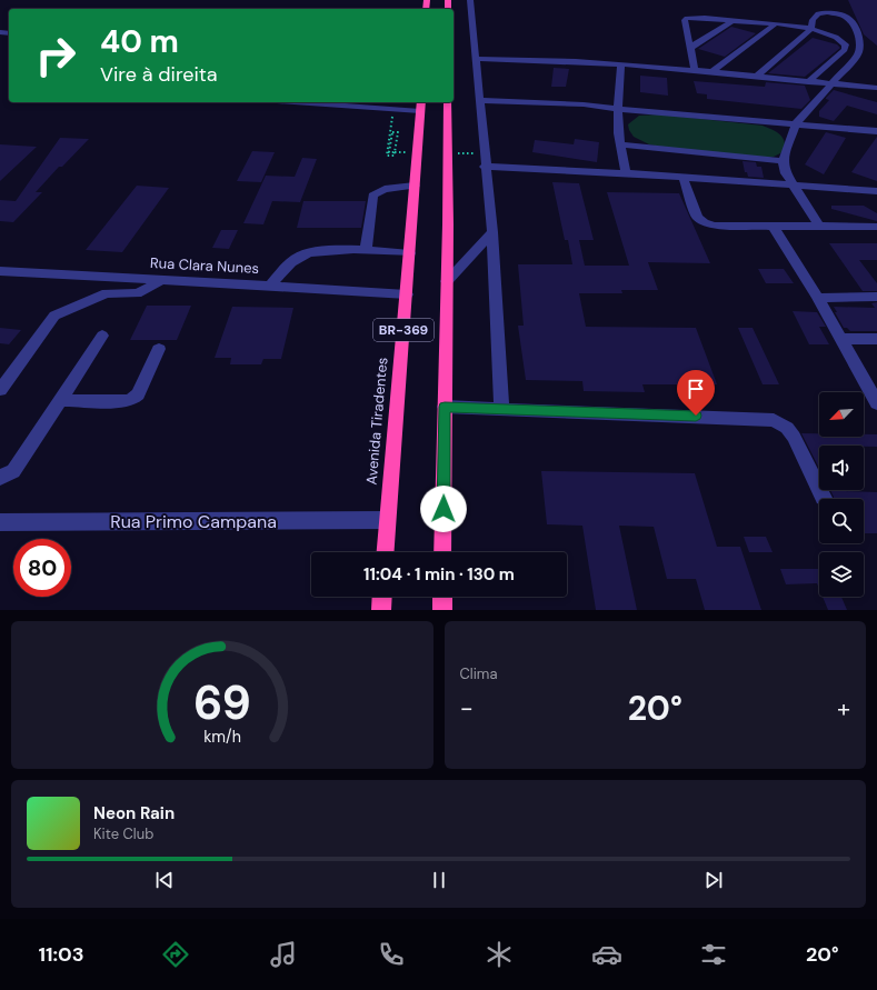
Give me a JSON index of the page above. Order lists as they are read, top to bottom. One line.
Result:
{"streets":{"highway":["BR-369","Avenida Tiradentes"],"street":["Rua Clara Nunes","Rua Primo Campana"]},"crossings":[["Rua Clara Nunes","Avenida Tiradentes"],["Avenida Tiradentes","Rua Primo Campana"]],"north":"bottom left","page":{"turn":["40 m","Vire à direita"],"limit":"80","trip":"11:04 · 1 min · 130 m","tile":"Clima","heat":["−","20°","+"],"song":["Neon Rain","Kite Club"],"tabs":["11:03","20°"],"gauge":["69","km/h"]}}
